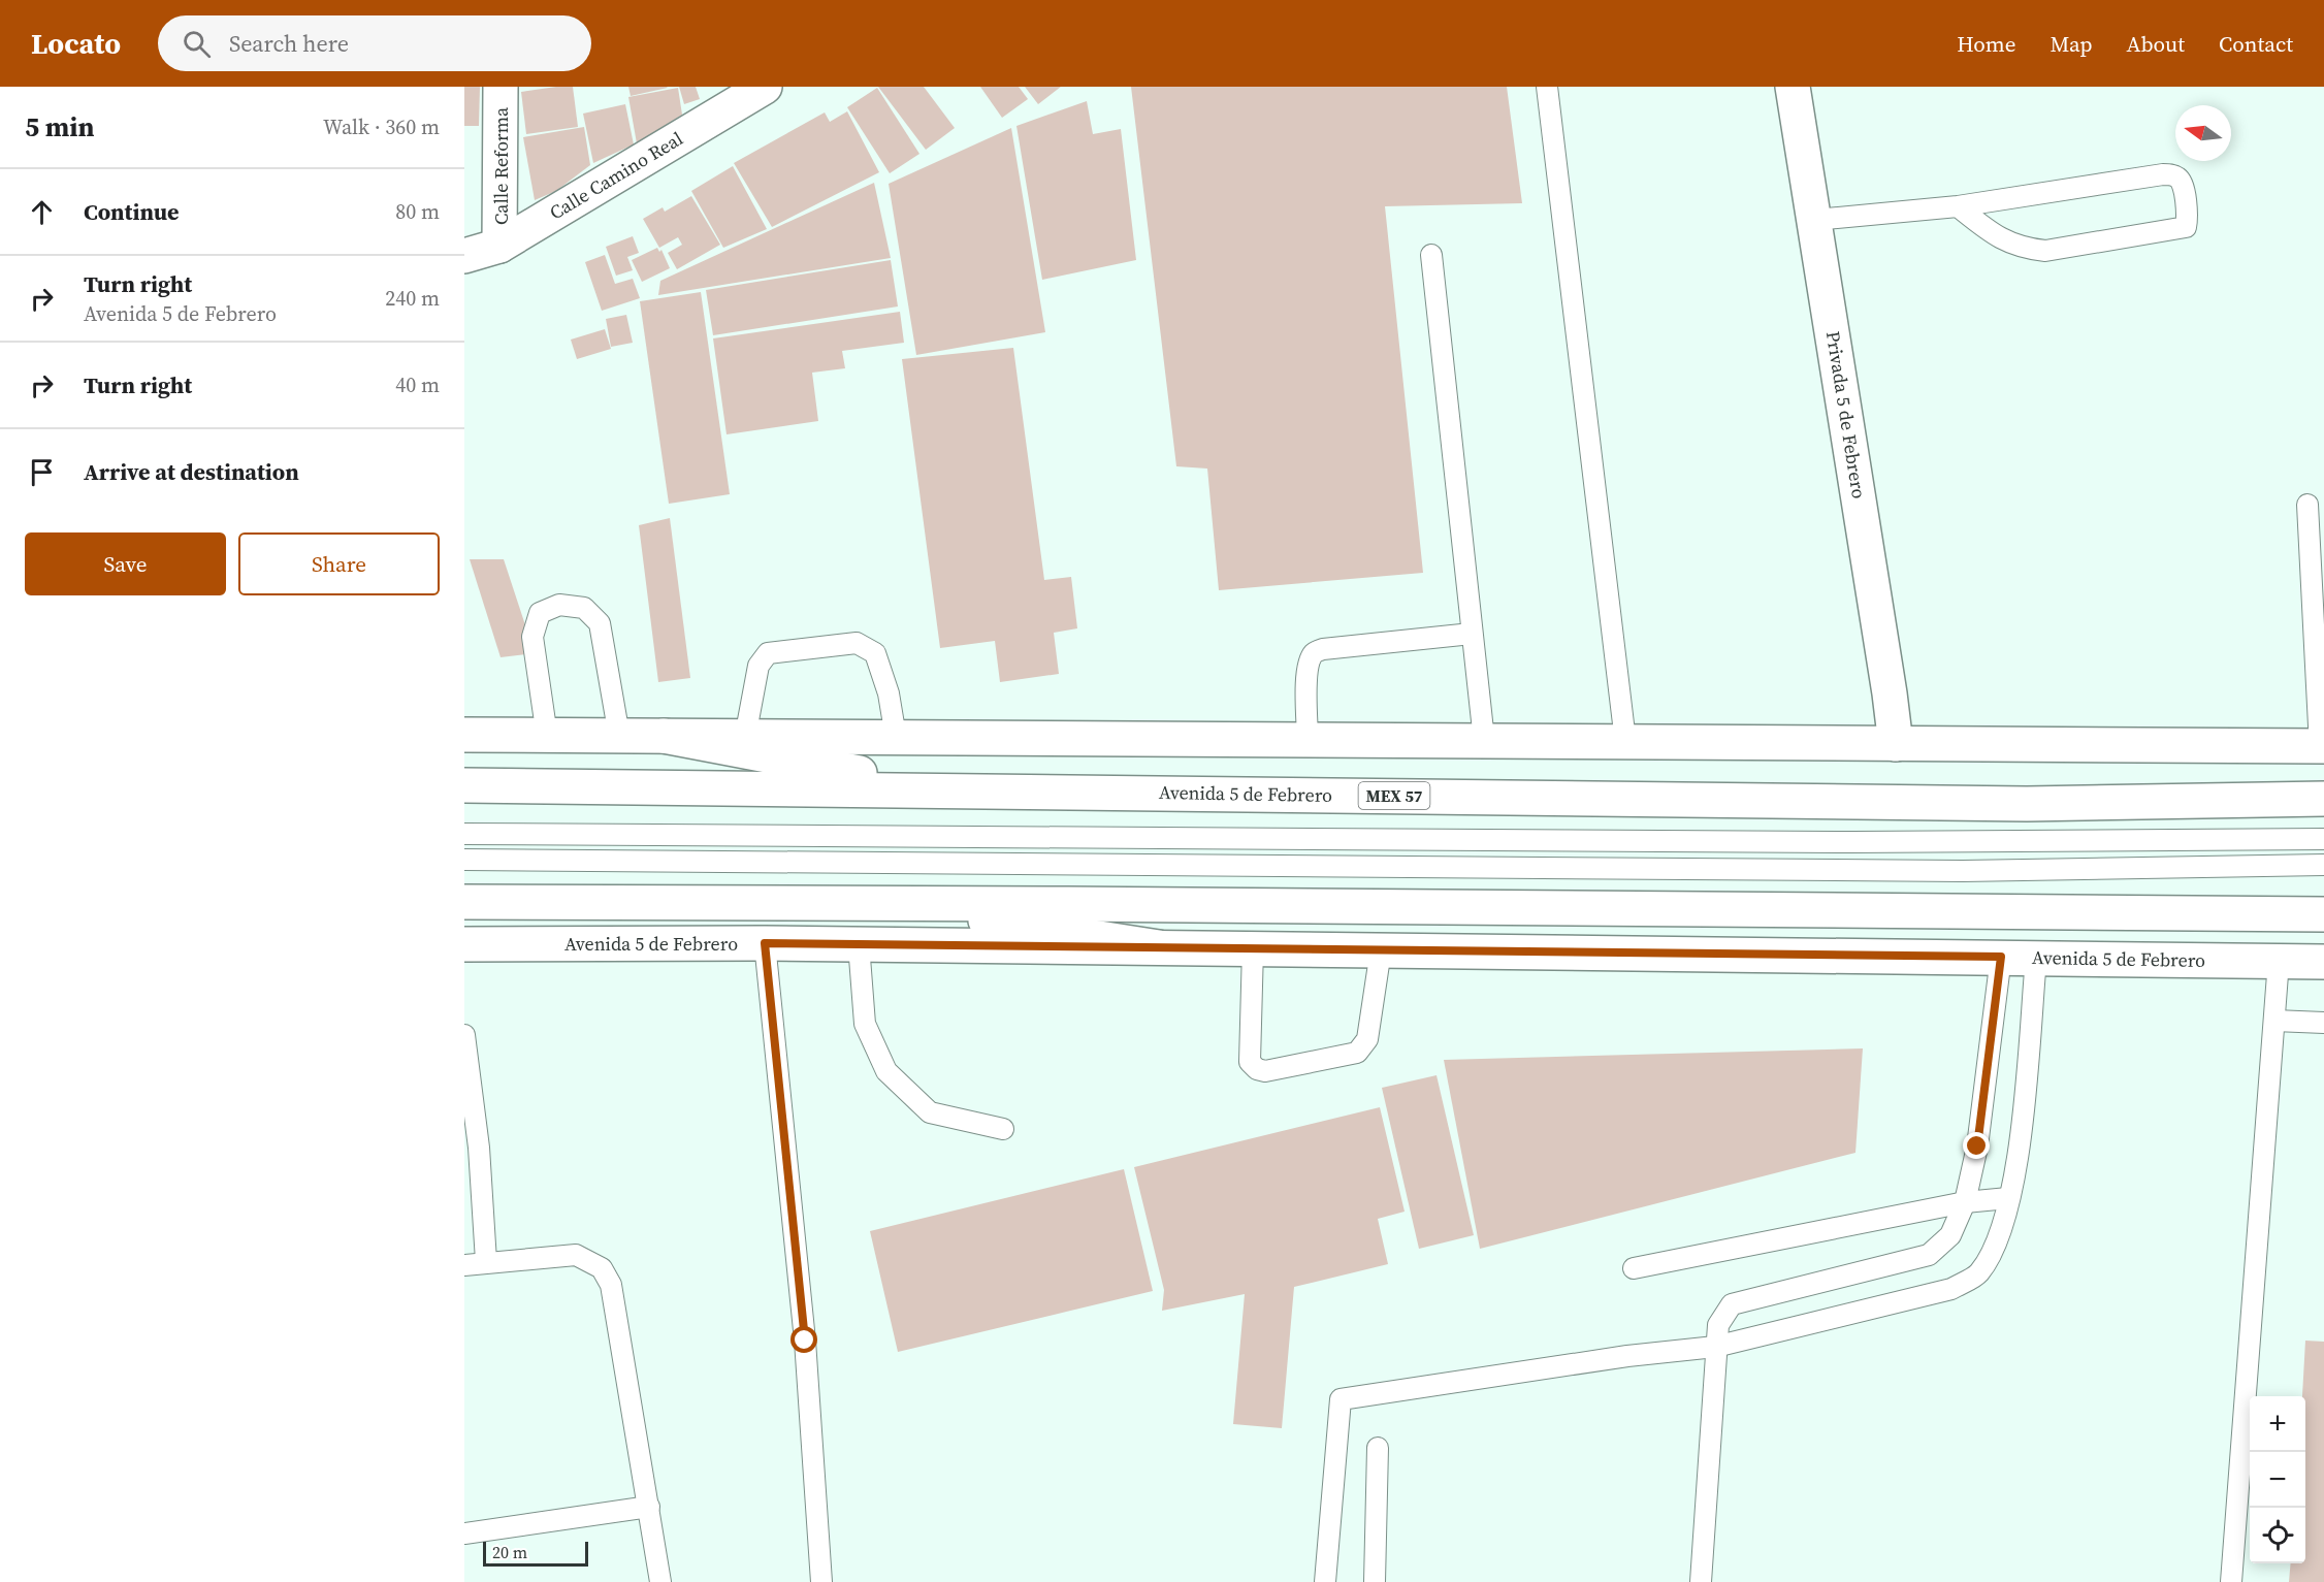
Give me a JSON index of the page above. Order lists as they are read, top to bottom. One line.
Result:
{"streets":{"main road":["Calle Reforma","Calle Camino Real","Privada 5 de Febrero","Avenida 5 de Febrero","MEX 57"]},"crossings":[["Calle Reforma","Calle Camino Real"]],"scale_bar":"20 m","north":"left","page":{"header":"Locato","search":"Search here","nav":["Home","Map","About","Contact"],"heading":["5 min","Walk · 360 m"],"list":[["Continue","80 m"],["Turn right","Avenida 5 de Febrero","240 m"],["Turn right","40 m"],"Arrive at destination"],"buttons":["Save","Share"],"map_buttons":["+","−"],"scale":"20 m"}}
